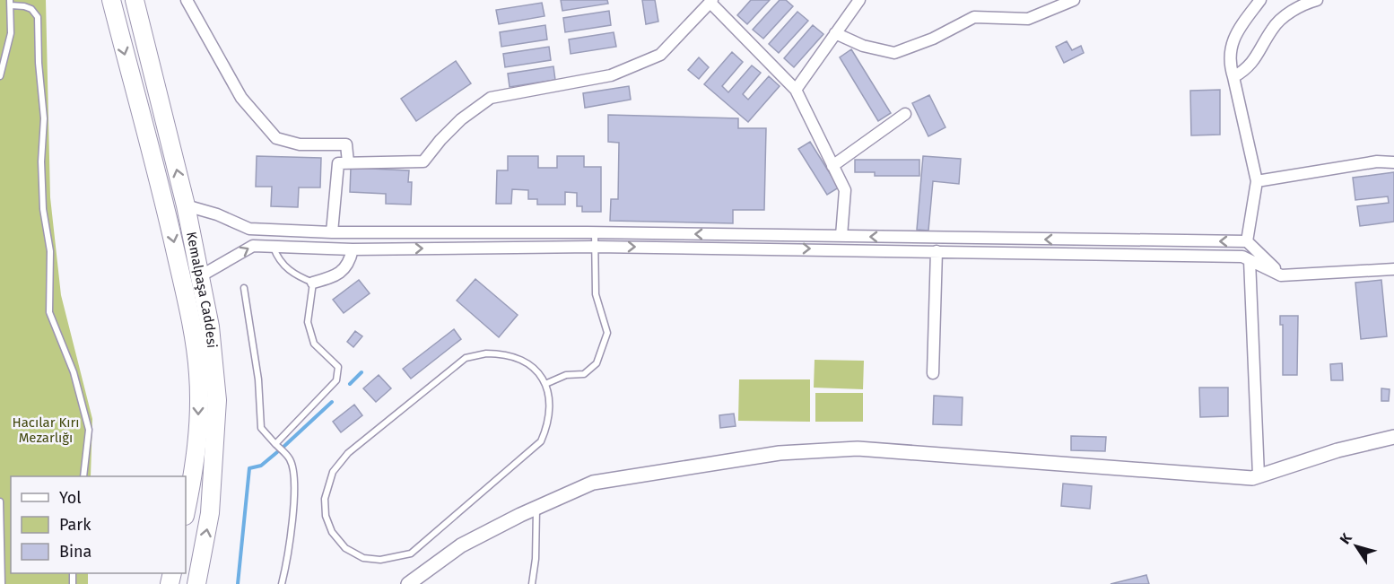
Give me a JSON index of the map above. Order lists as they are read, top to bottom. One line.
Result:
{"streets":{"main road":["Kemalpaşa Caddesi"]},"parks":["Hacılar Kırı Mezarlığı"],"legend":["Yol","Park","Bina"],"north":"top left"}
